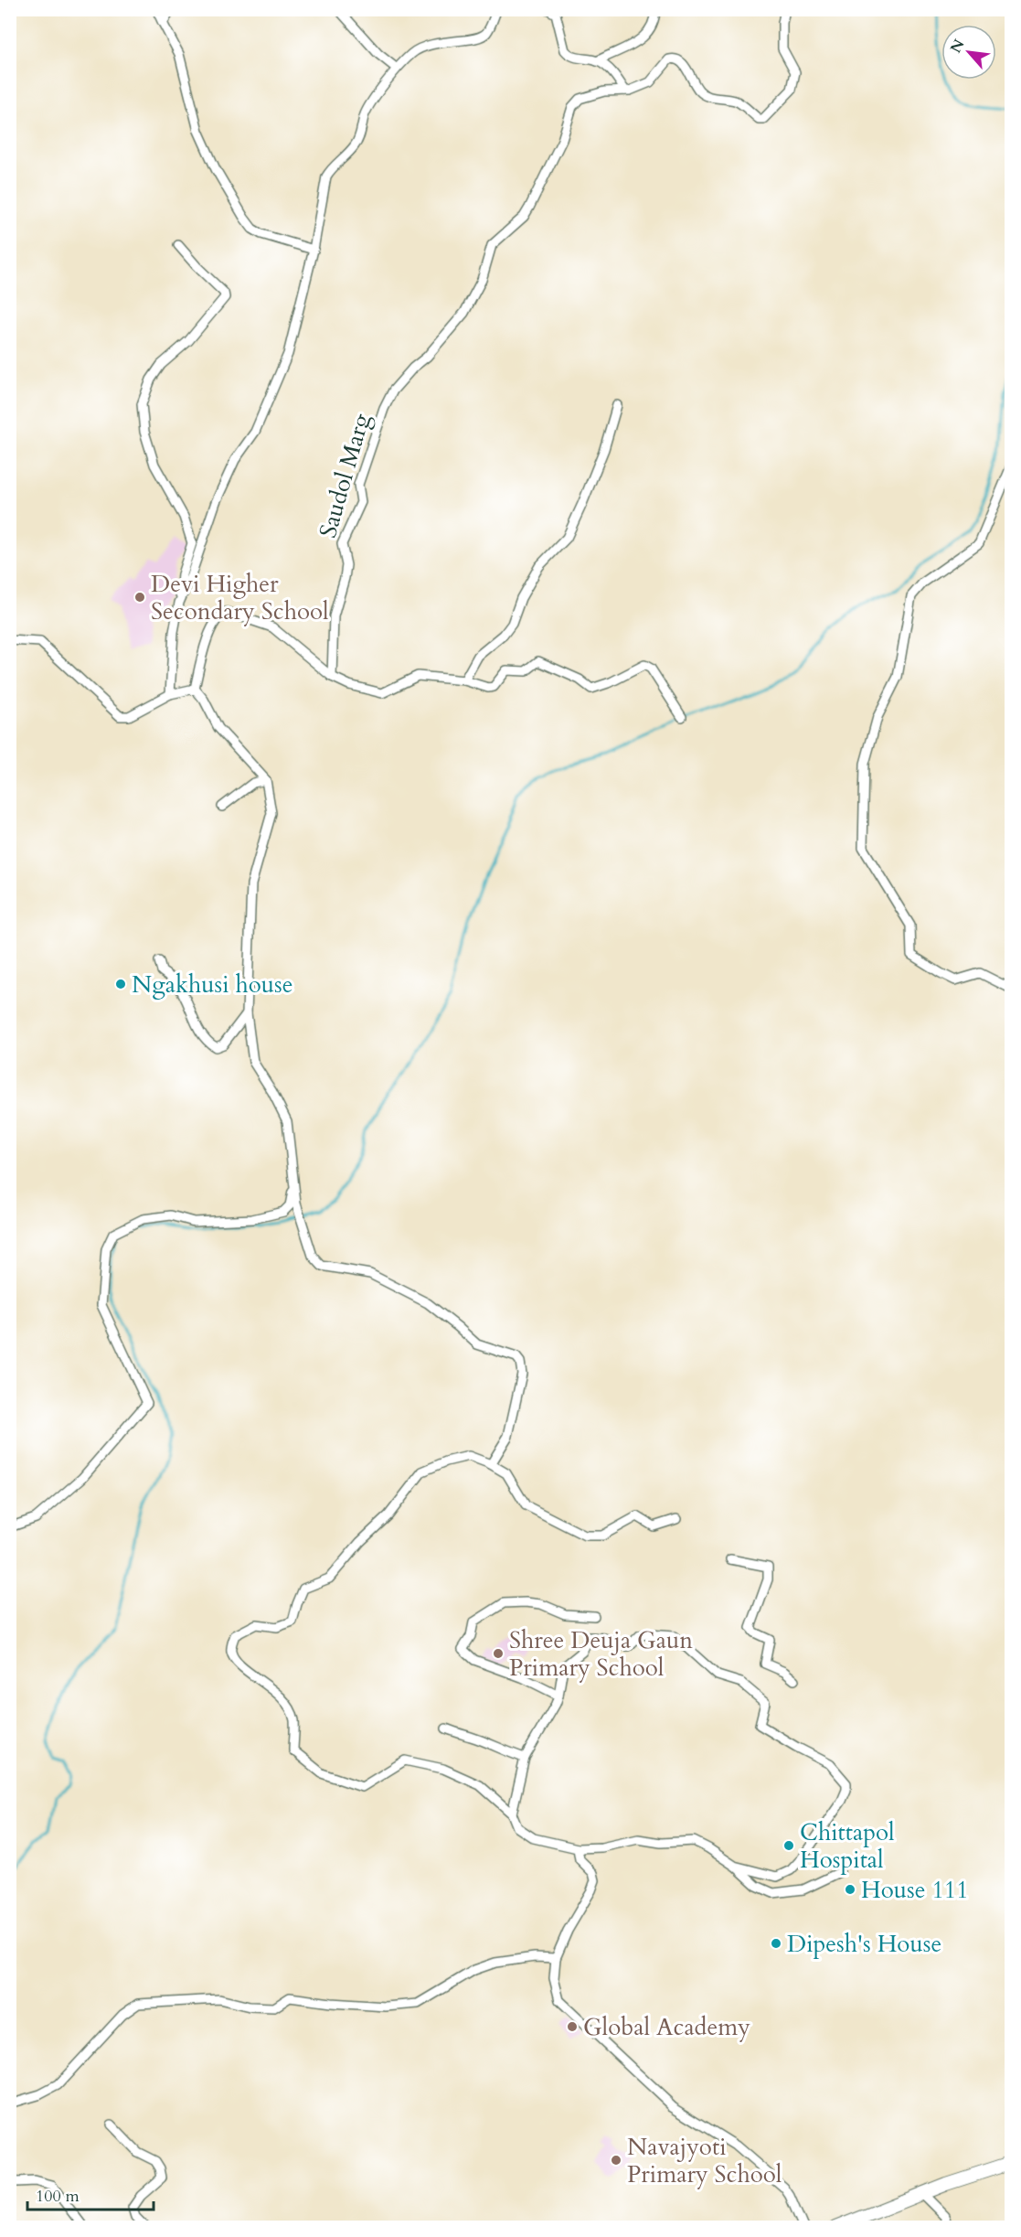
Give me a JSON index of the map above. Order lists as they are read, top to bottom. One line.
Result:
{"streets":{"street":["Saudol Marg"]},"places":["Devi Higher Secondary School","Ngakhusi house","Shree Deuja Gaun Primary School","Chittapol Hospital","House 111","Dipesh's House","Global Academy","Navajyoti Primary School"],"scale_bar":"100 m","north":"top left"}
